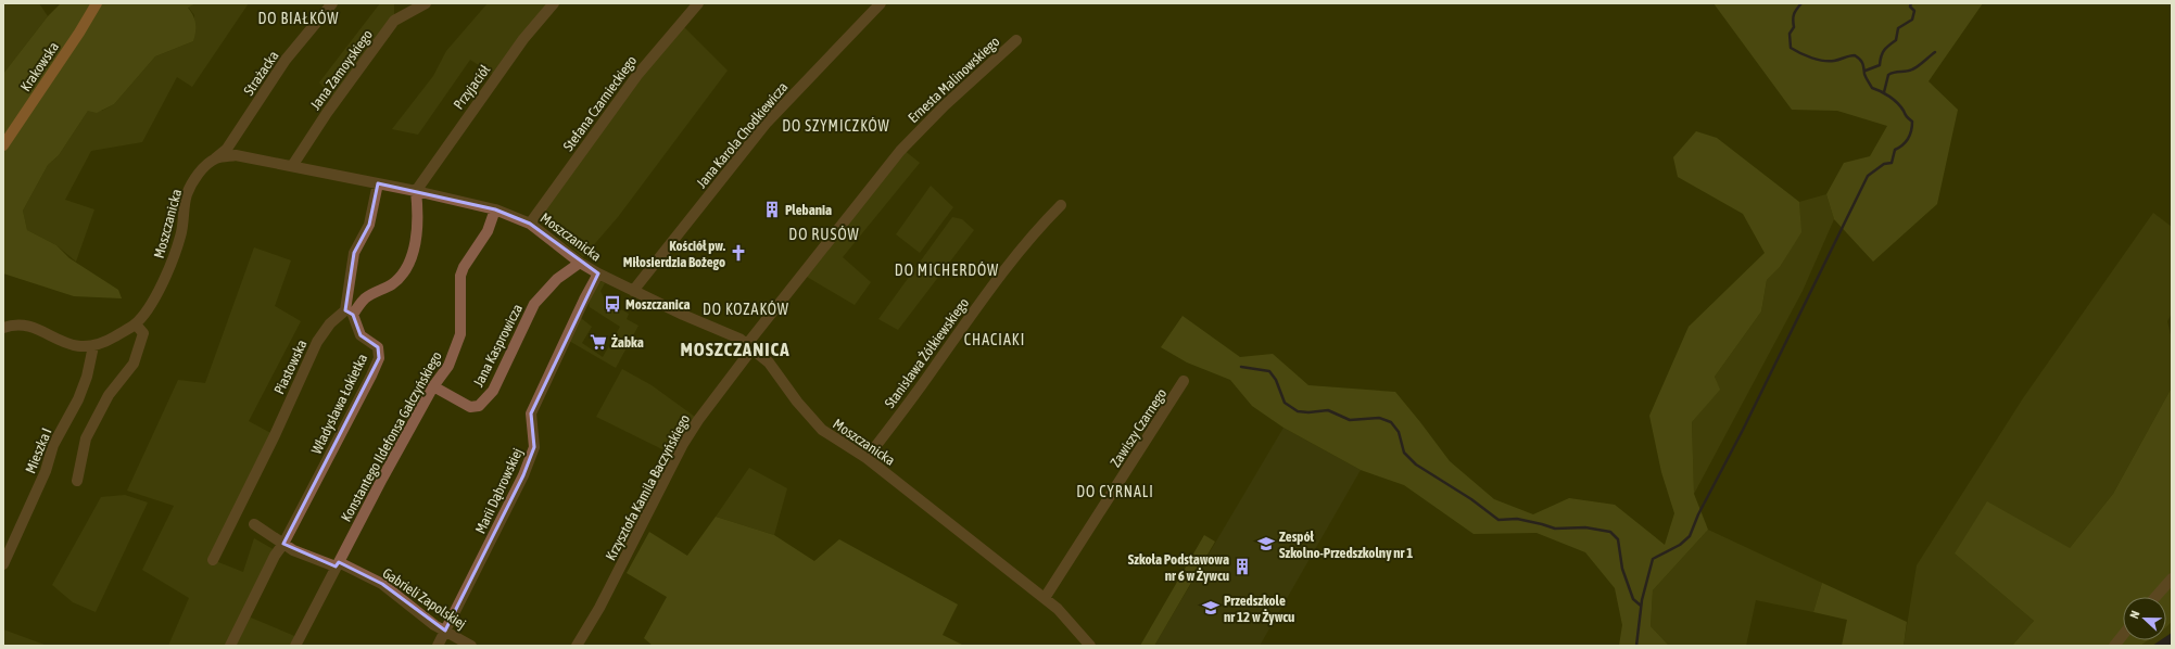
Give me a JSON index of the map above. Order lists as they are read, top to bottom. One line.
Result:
{"streets":{"main road":["Krakowska"],"street":["Jana Zamoyskiego","Strażacka","Ernesta Malinowskiego","Przyjaciół","Stefana Czarnieckiego","Jana Karola Chodkiewicza","Moszczanicka","Jana Kasprowicza","Stanisława Żółkiewskiego","Piastowska","Władysława Łokietka","Zawiszy Czarnego","Konstantego Ildefonsa Gałczyńskiego","Mieszka I","Krzysztofa Kamila Baczyńskiego","Marii Dąbrowskiej","Gabrieli Zapolskiej"]},"crossings":[["Jana Zamoyskiego","Moszczanicka"],["Strażacka","Moszczanicka"],["Ernesta Malinowskiego","Moszczanicka"],["Ernesta Malinowskiego","Krzysztofa Kamila Baczyńskiego"],["Przyjaciół","Moszczanicka"],["Stefana Czarnieckiego","Moszczanicka"],["Jana Karola Chodkiewicza","Moszczanicka"],["Moszczanicka","Jana Kasprowicza"],["Moszczanicka","Stanisława Żółkiewskiego"],["Moszczanicka","Zawiszy Czarnego"],["Moszczanicka","Konstantego Ildefonsa Gałczyńskiego"],["Moszczanicka","Mieszka I"],["Moszczanicka","Krzysztofa Kamila Baczyńskiego"],["Moszczanicka","Marii Dąbrowskiej"],["Jana Kasprowicza","Konstantego Ildefonsa Gałczyńskiego"],["Piastowska","Władysława Łokietka"],["Władysława Łokietka","Gabrieli Zapolskiej"],["Konstantego Ildefonsa Gałczyńskiego","Gabrieli Zapolskiej"],["Marii Dąbrowskiej","Gabrieli Zapolskiej"]],"districts":["DO BIAŁKÓW","DO SZYMICZKÓW","DO RUSÓW","DO MICHERDÓW","DO KOZAKÓW","CHACIAKI","MOSZCZANICA","DO CYRNALI"],"places":{"building":["Plebania","Szkoła Podstawowa nr 6 w Żywcu"],"church":["Kościół pw. Miłosierdzia Bożego"],"bus stop":["Moszczanica"],"supermarket":["Żabka"],"school or university":["Zespół Szkolno-Przedszkolny nr 1","Przedszkole nr 12 w Żywcu"]},"north":"left"}
